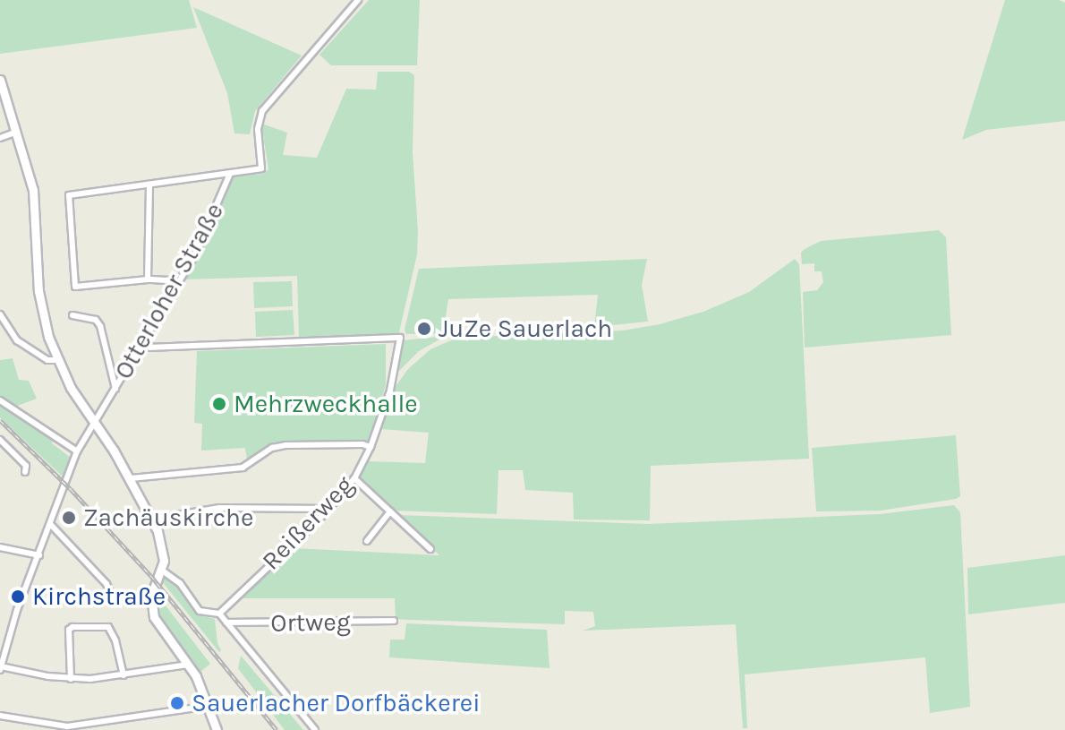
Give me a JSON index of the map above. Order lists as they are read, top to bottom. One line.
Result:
{"streets":{"street":["Otterloher Straße","Reißerweg","Ortweg"]},"crossings":[["Otterloher Straße","Reißerweg"]],"places":["JuZe Sauerlach","Mehrzweckhalle","Zachäuskirche","Kirchstraße","Sauerlacher Dorfbäckerei"]}
